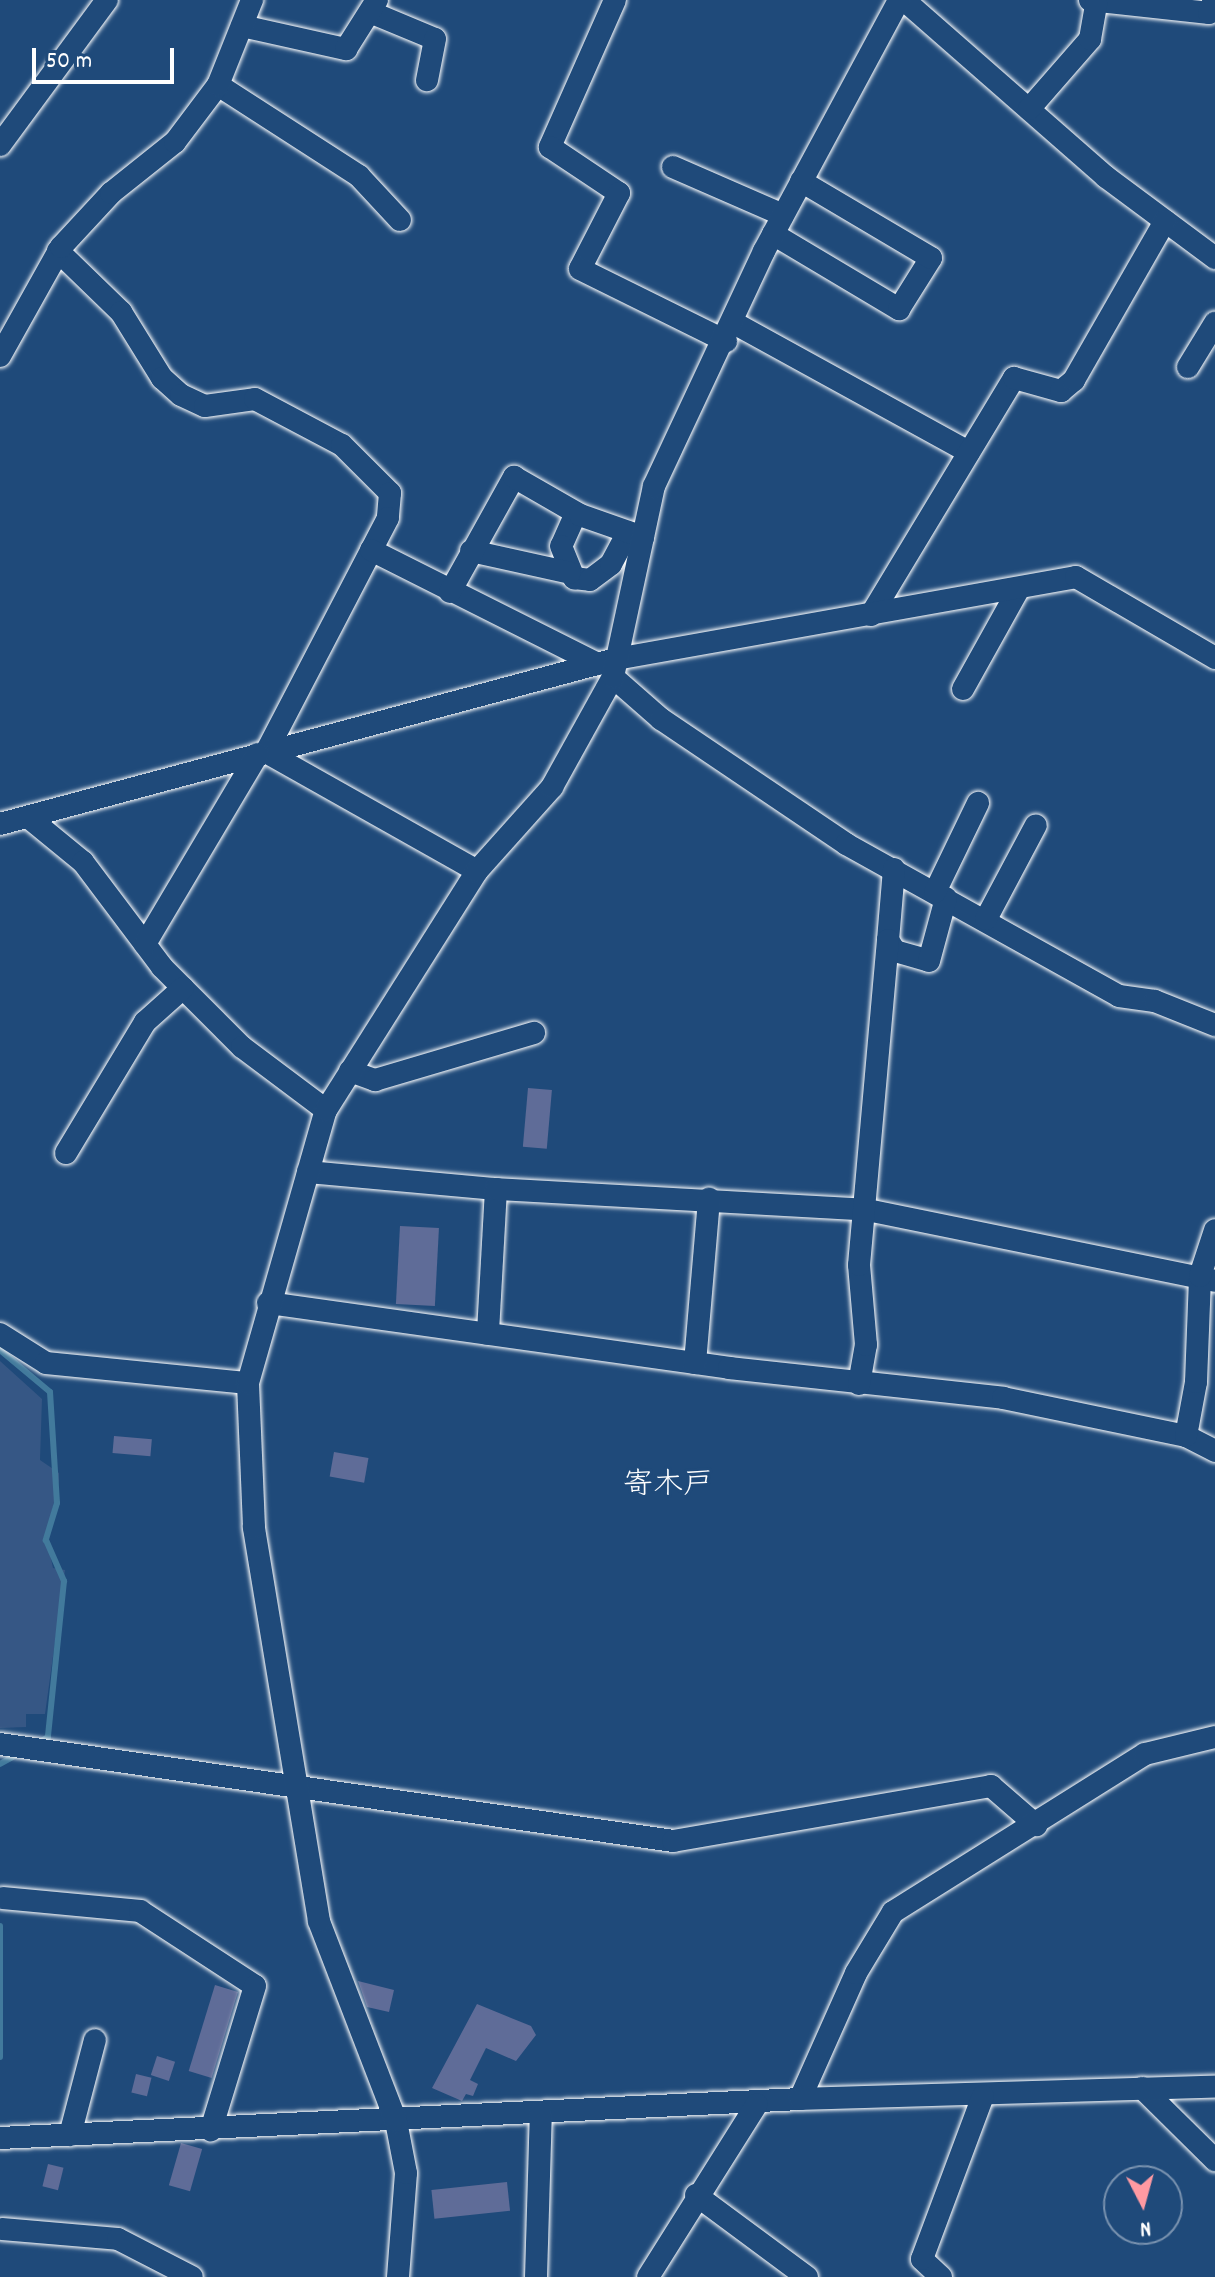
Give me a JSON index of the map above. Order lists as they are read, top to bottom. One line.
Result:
{"districts":["寄木戸"],"scale_bar":"50 m","north":"bottom"}
